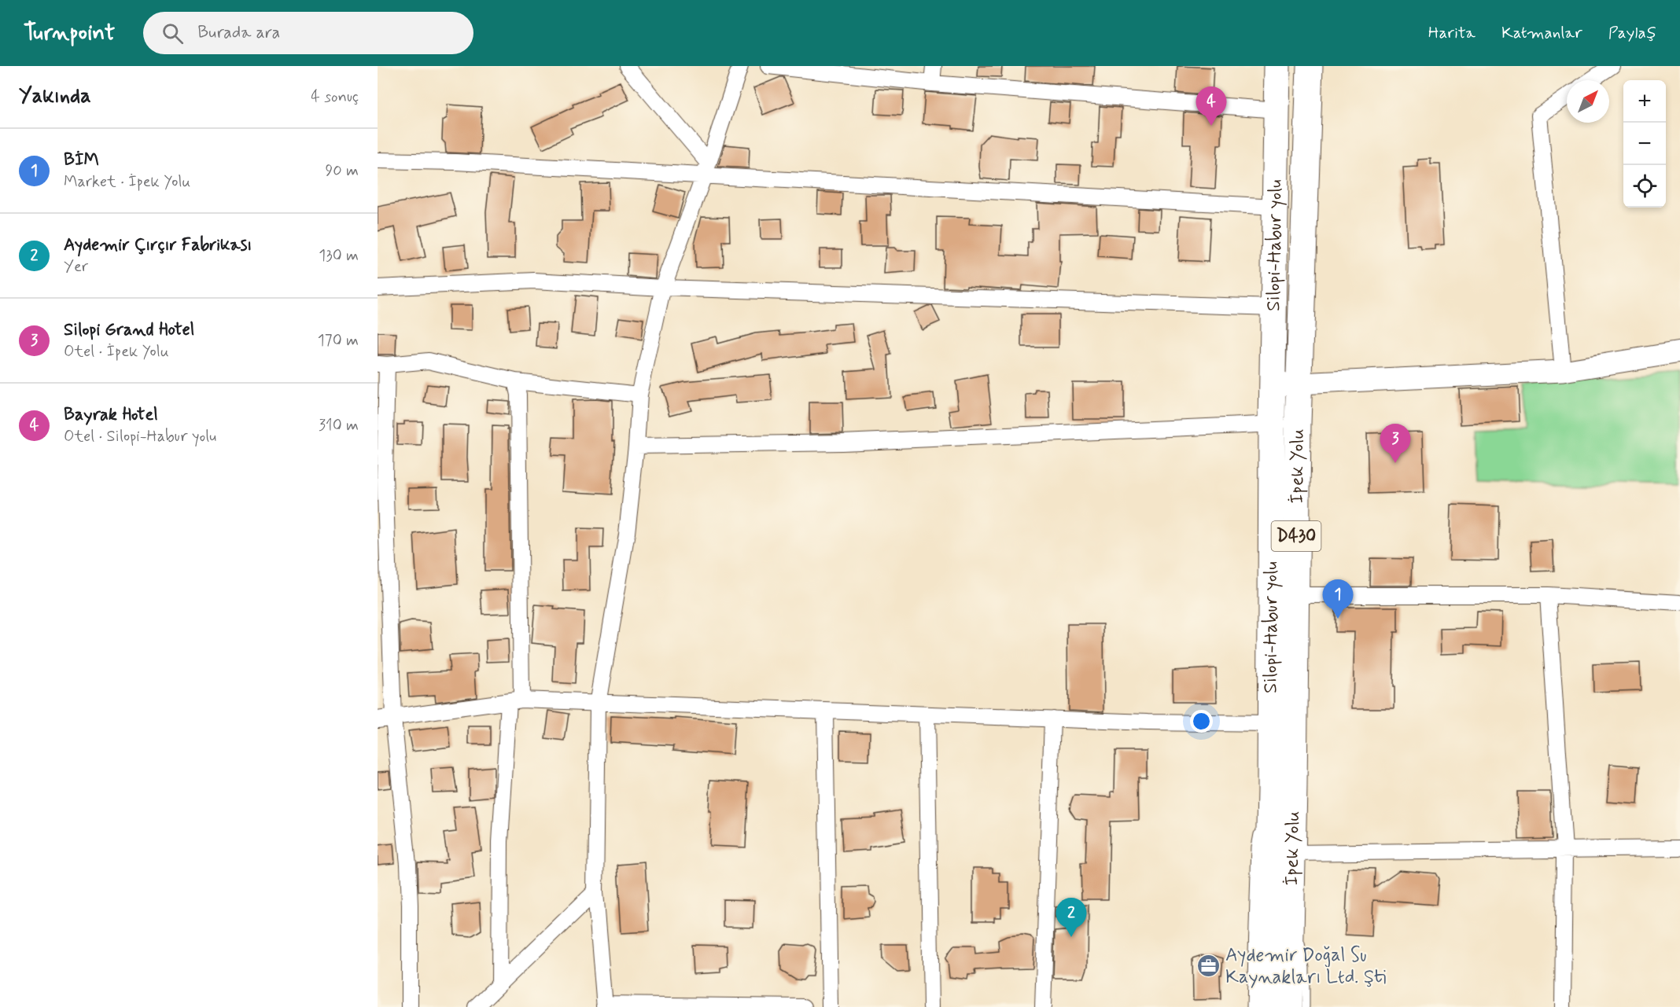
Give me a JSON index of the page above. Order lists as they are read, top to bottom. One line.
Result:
{"streets":{"highway":["Silopi-Habur yolu","İpek Yolu","D430"]},"places":{"office":["Aydemir Doğal Su Kaynakları Ltd. Şti"]},"north":"top right","page":{"header":"Turnpoint","search":"Burada ara","nav":["Harita","Katmanlar","Paylaş"],"heading":["Yakında","4 sonuç"],"map_buttons":["+","−"],"pins":["4","3","1","2"],"list":[{"mark":"1","name":"BİM","note":"Market · İpek Yolu","value":"90 m"},{"mark":"2","name":"Aydemir Çırçır Fabrikası","note":"Yer","value":"130 m"},{"mark":"3","name":"Silopi Grand Hotel","note":"Otel · İpek Yolu","value":"170 m"},{"mark":"4","name":"Bayrak Hotel","note":"Otel · Silopi-Habur yolu","value":"310 m"}]}}
